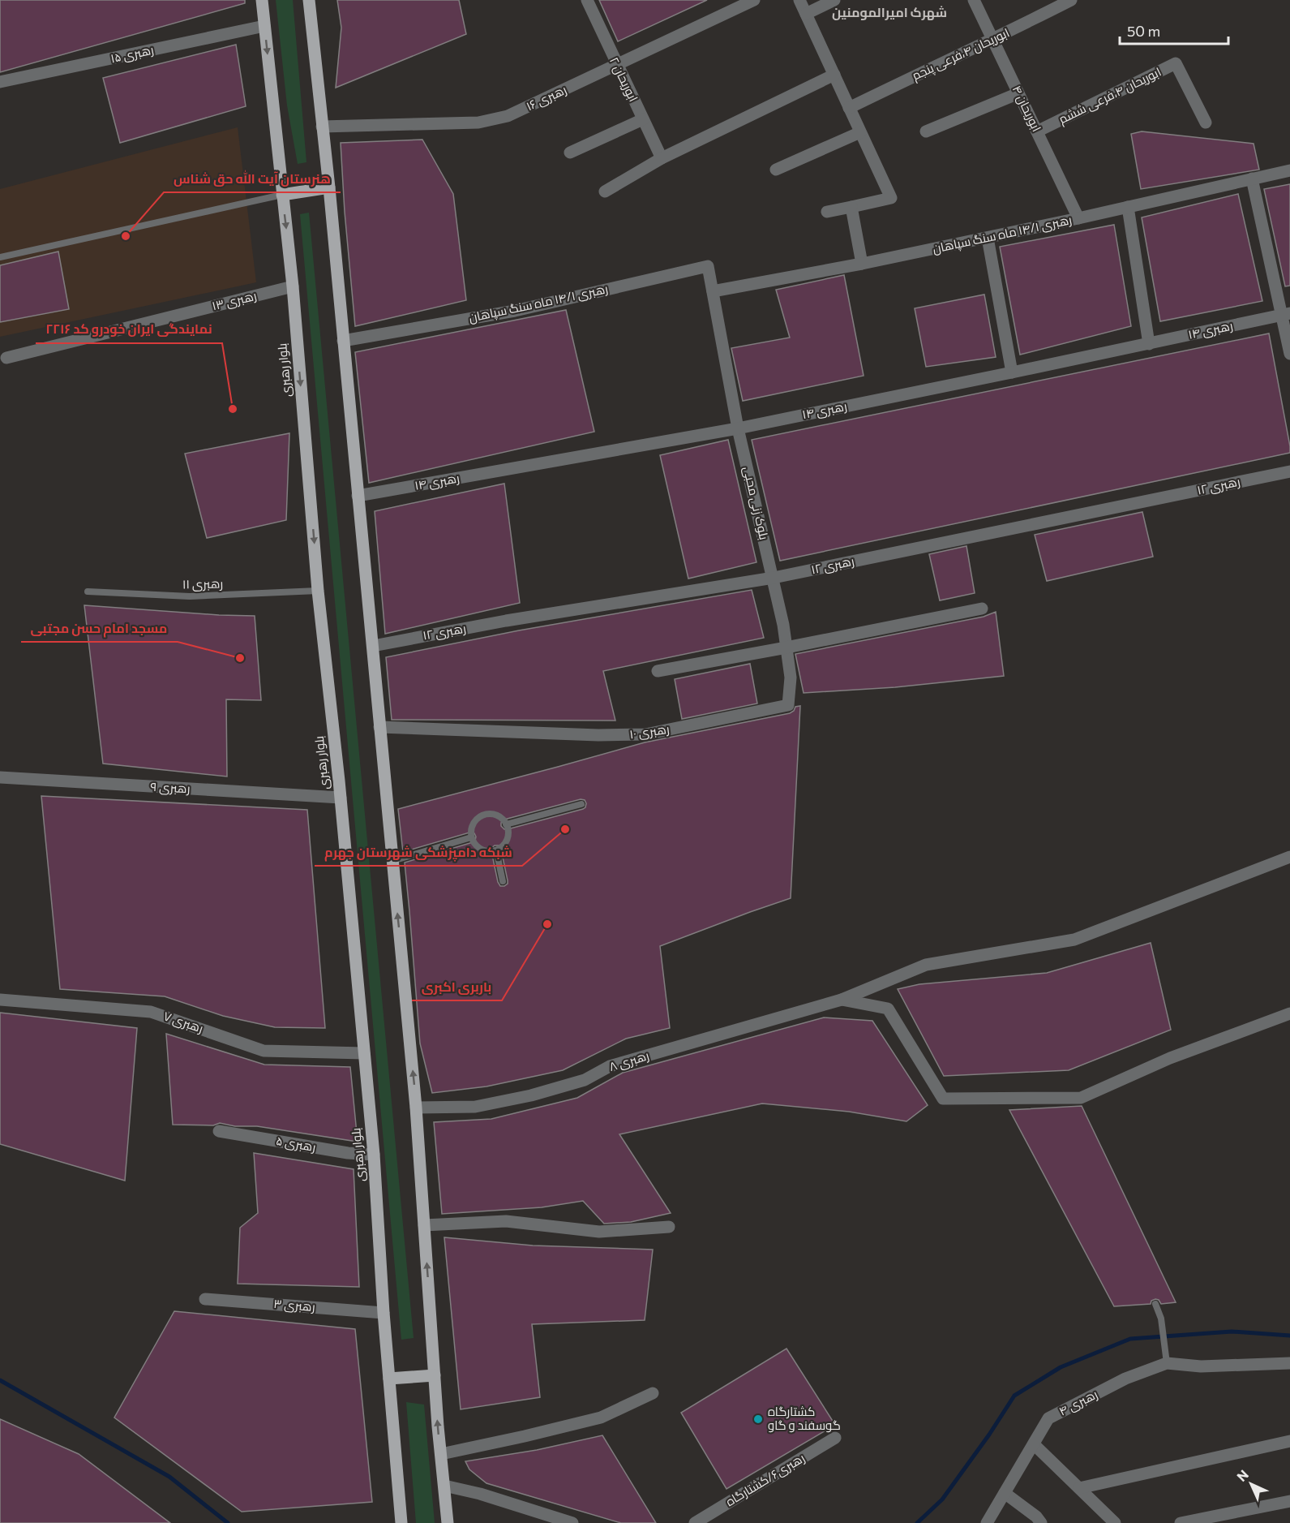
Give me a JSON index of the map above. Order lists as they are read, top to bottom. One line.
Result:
{"streets":{"main road":["بلوار رهبری"],"street":["رهبری ۱۵","ابوریحان ۴،فرعی پنجم","ابوریحان ۲","ابوریحان ۴،فرعی ششم","رهبری ۱۶","ابوریحان ۴","رهبری ۱۴/۱ ماه سنگ سپاهان","رهبری ۱۳","رهبری ۱۴","رهبری ۱۲","بلوک زنی محبی","رهبری ۱۰","رهبری ۹","رهبری ۷","رهبری ۸","رهبری ۵","رهبری ۳","رهبری ۴","رهبری۶/کشتارگاه"],"lane":["رهبری ۱۱"]},"crossings":[["رهبری ۱۵","بلوار رهبری"],["ابوریحان ۴،فرعی پنجم","ابوریحان ۴"],["ابوریحان ۲","رهبری ۱۶"],["ابوریحان ۴،فرعی ششم","ابوریحان ۴"],["ابوریحان ۴","رهبری ۱۴/۱ ماه سنگ سپاهان"],["رهبری ۱۴/۱ ماه سنگ سپاهان","رهبری ۱۴"],["رهبری ۱۴/۱ ماه سنگ سپاهان","بلوک زنی محبی"],["رهبری ۱۳","بلوار رهبری"],["رهبری ۱۴","بلوک زنی محبی"],["بلوار رهبری","رهبری ۱۱"],["بلوار رهبری","رهبری ۹"],["بلوار رهبری","رهبری ۷"],["بلوار رهبری","رهبری ۵"],["بلوار رهبری","رهبری ۳"],["رهبری ۱۲","بلوک زنی محبی"],["رهبری ۱۲","رهبری ۱۰"],["بلوک زنی محبی","رهبری ۱۰"]],"districts":["شهرک امیرالمومنین"],"places":["هنرستان آیت الله حق شناس","نمایندگی ایران خودرو کد ۲۲۱۶","مسجد امام حسن مجتبی","شبکه دامپزشکی شهرستان جهرم","باربری اکبری","کشتارگاه گوسفند و گاو"],"scale_bar":"50 m","north":"top left"}
